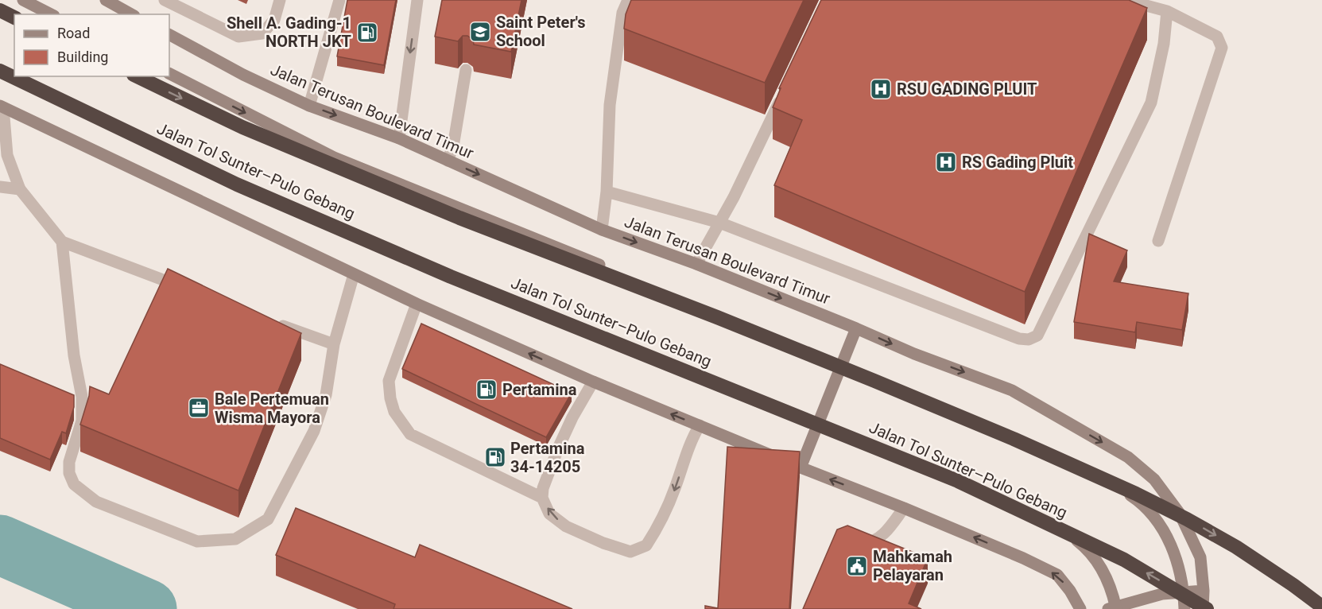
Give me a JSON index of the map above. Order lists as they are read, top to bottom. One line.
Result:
{"streets":{"highway":["Jalan Tol Sunter–Pulo Gebang"],"street":["Jalan Terusan Boulevard Timur"]},"places":{"school or university":["Saint Peter's School"],"fuel station":["Shell A. Gading-1 NORTH JKT","Pertamina","Pertamina 34-14205"],"hospital":["RSU GADING PLUIT","RS Gading Pluit"],"office":["Bale Pertemuan Wisma Mayora"],"public building":["Mahkamah Pelayaran"]},"legend":["Road","Building"]}
